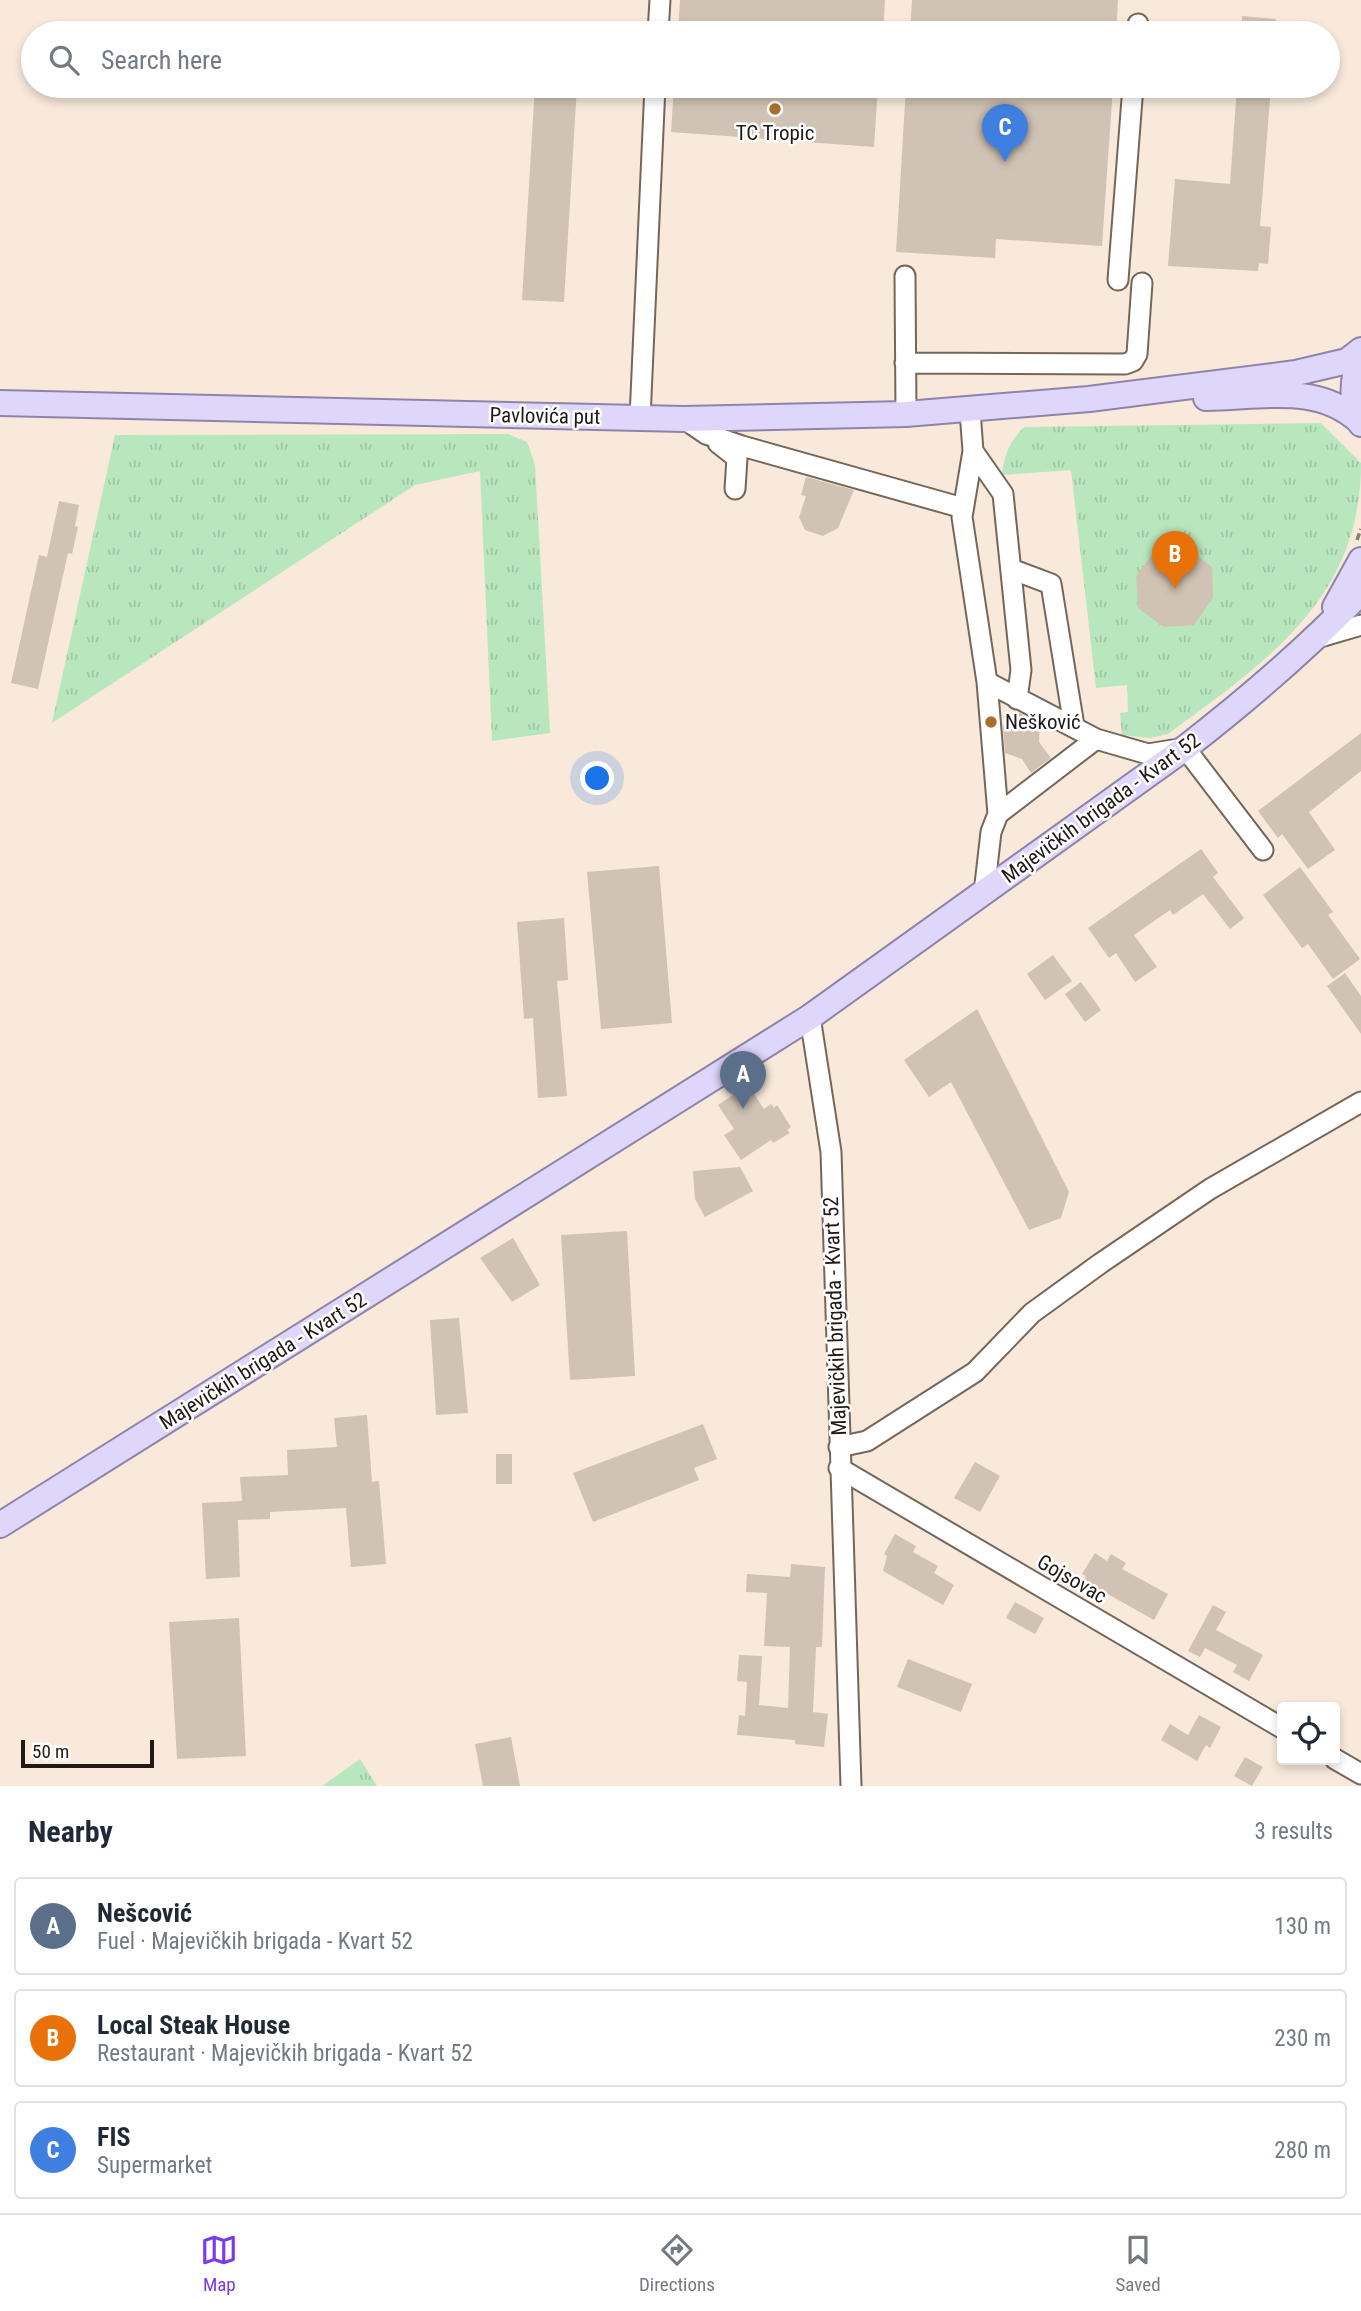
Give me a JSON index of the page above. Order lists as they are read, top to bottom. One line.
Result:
{"streets":{"main road":["Pavlovića put","Majevičkih brigada - Kvart 52"],"street":["Gojsovac"]},"places":["TC Tropic","Nešković"],"scale_bar":"50 m","page":{"search":"Search here","pins":["C","B","A"],"scale":"50 m","heading":["Nearby","3 results"],"list":[{"mark":"A","name":"Nešcović","note":"Fuel · Majevičkih brigada - Kvart 52","value":"130 m"},{"mark":"B","name":"Local Steak House","note":"Restaurant · Majevičkih brigada - Kvart 52","value":"230 m"},{"mark":"C","name":"FIS","note":"Supermarket","value":"280 m"}],"nav":["Map","Directions","Saved"]}}
